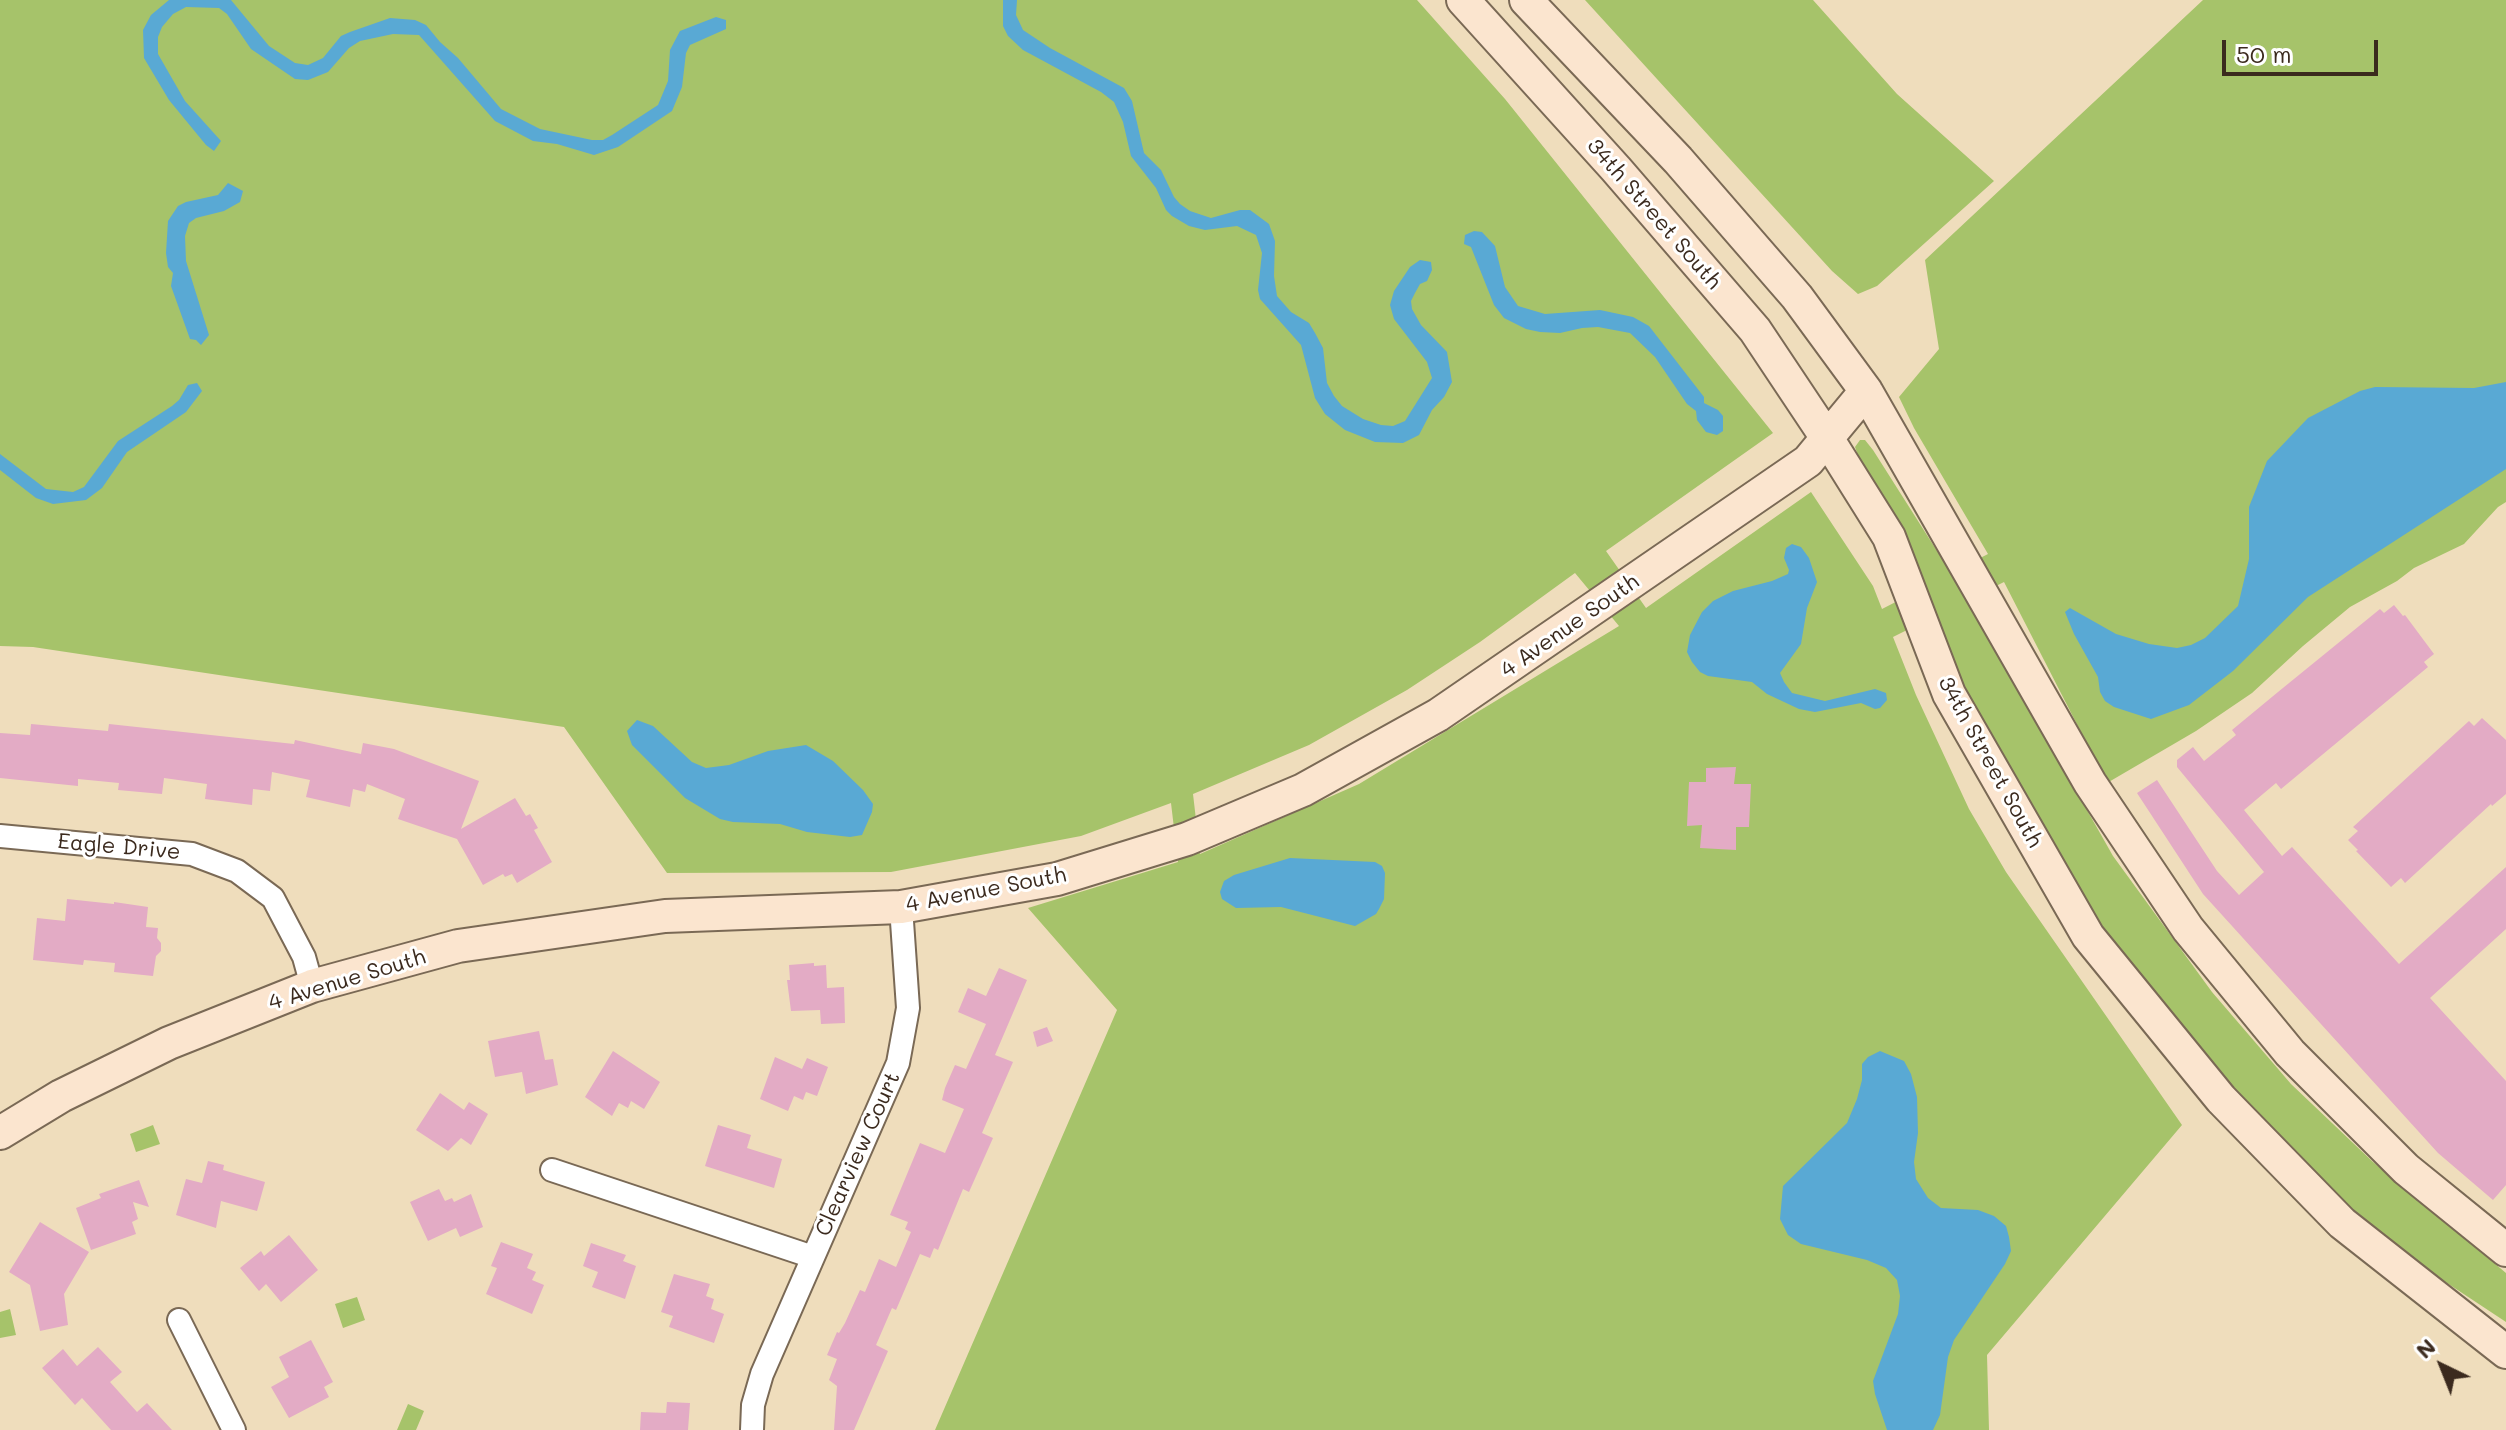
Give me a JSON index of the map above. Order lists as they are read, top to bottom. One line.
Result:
{"streets":{"main road":["34th Street South","4 Avenue South"],"street":["Eagle Drive","Clearview Court"]},"crossings":[["34th Street South","4 Avenue South"],["4 Avenue South","Eagle Drive"],["4 Avenue South","Clearview Court"]],"scale_bar":"50 m","north":"top left"}
